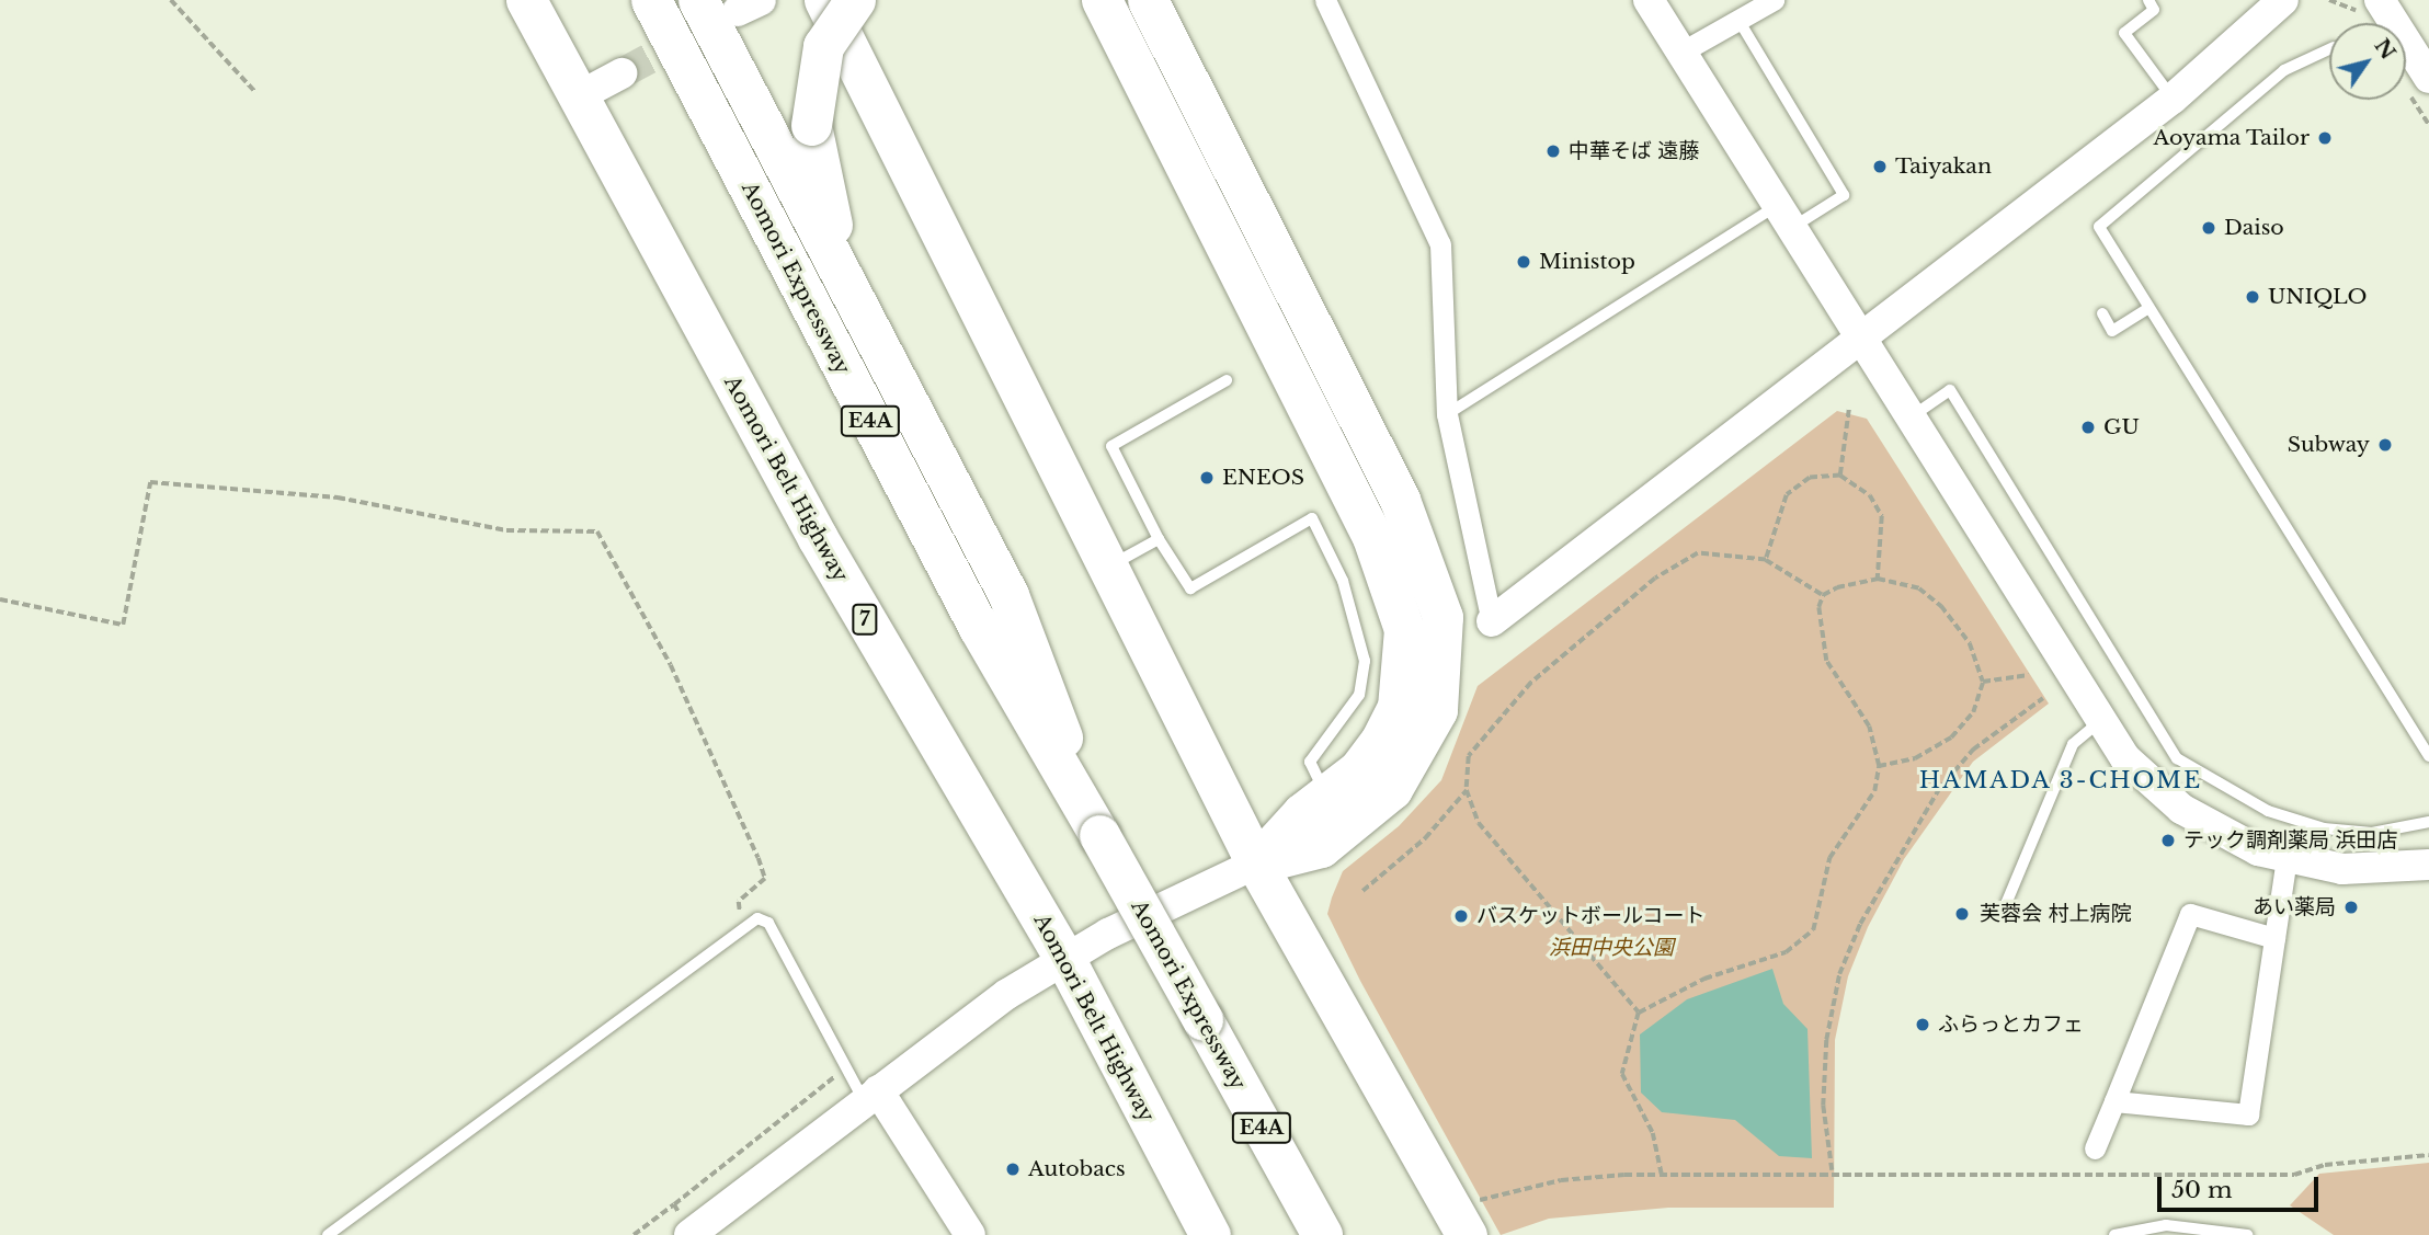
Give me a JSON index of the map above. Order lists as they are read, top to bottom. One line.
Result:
{"streets":{"highway":["Aomori Expressway","E4A","Aomori Belt Highway","7"]},"districts":["HAMADA 3-CHOME"],"parks":["浜田中央公園"],"places":["Aoyama Tailor","中華そば 遠藤","Taiyakan","Daiso","Ministop","UNIQLO","GU","Subway","ENEOS","テック調剤薬局 浜田店","あい薬局","芙蓉会 村上病院","バスケットボールコート","ふらっとカフェ","Autobacs"],"scale_bar":"50 m","north":"top right"}
